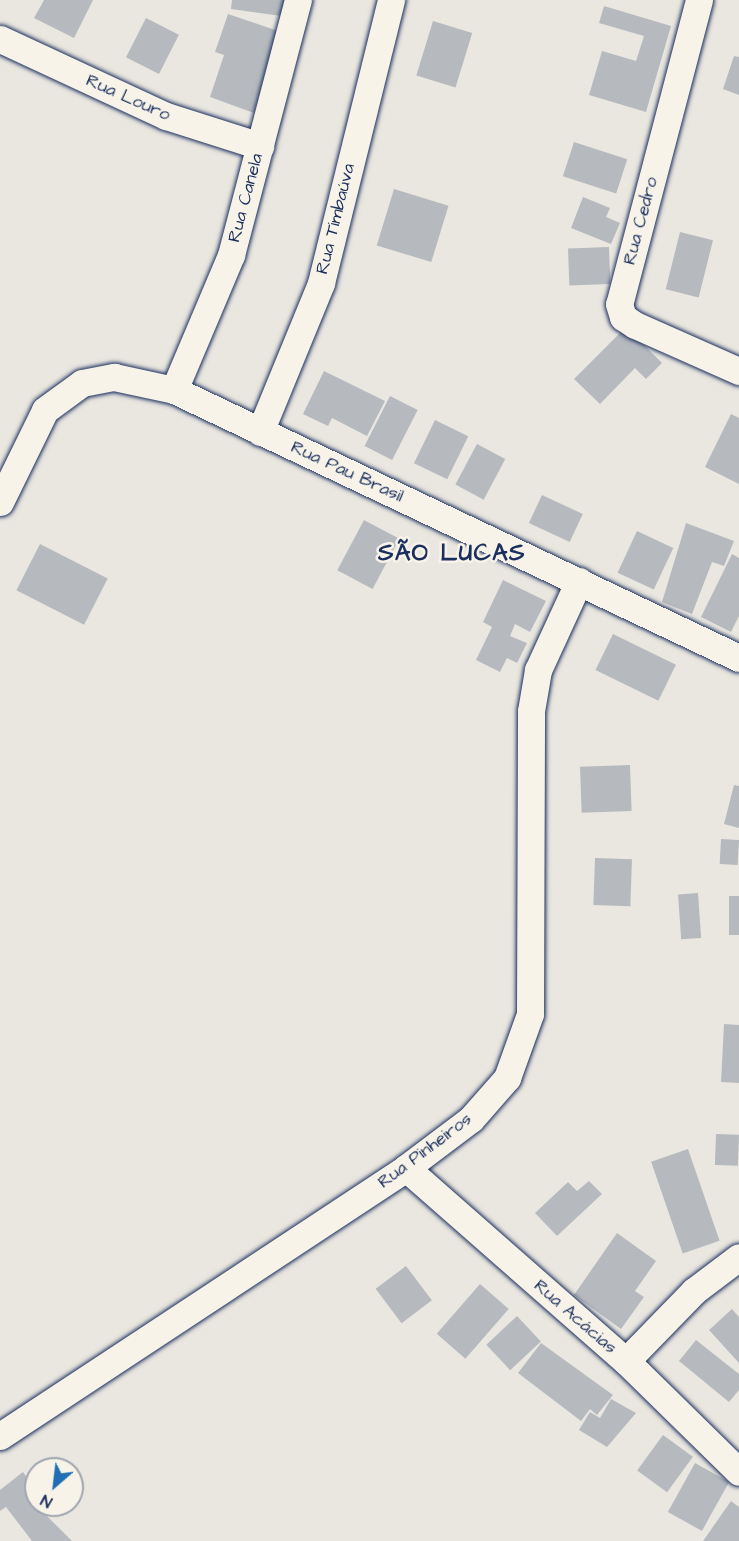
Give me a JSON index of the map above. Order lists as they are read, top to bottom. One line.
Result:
{"streets":{"street":["Rua Louro","Rua Canela","Rua Timbaúva","Rua Cedro","Rua Pau Brasil","Rua Pinheiros","Rua Acácias"]},"crossings":[["Rua Louro","Rua Canela"],["Rua Canela","Rua Pau Brasil"],["Rua Timbaúva","Rua Pau Brasil"],["Rua Pau Brasil","Rua Pinheiros"],["Rua Pinheiros","Rua Acácias"]],"districts":["SÃO LUCAS"],"north":"bottom left"}
